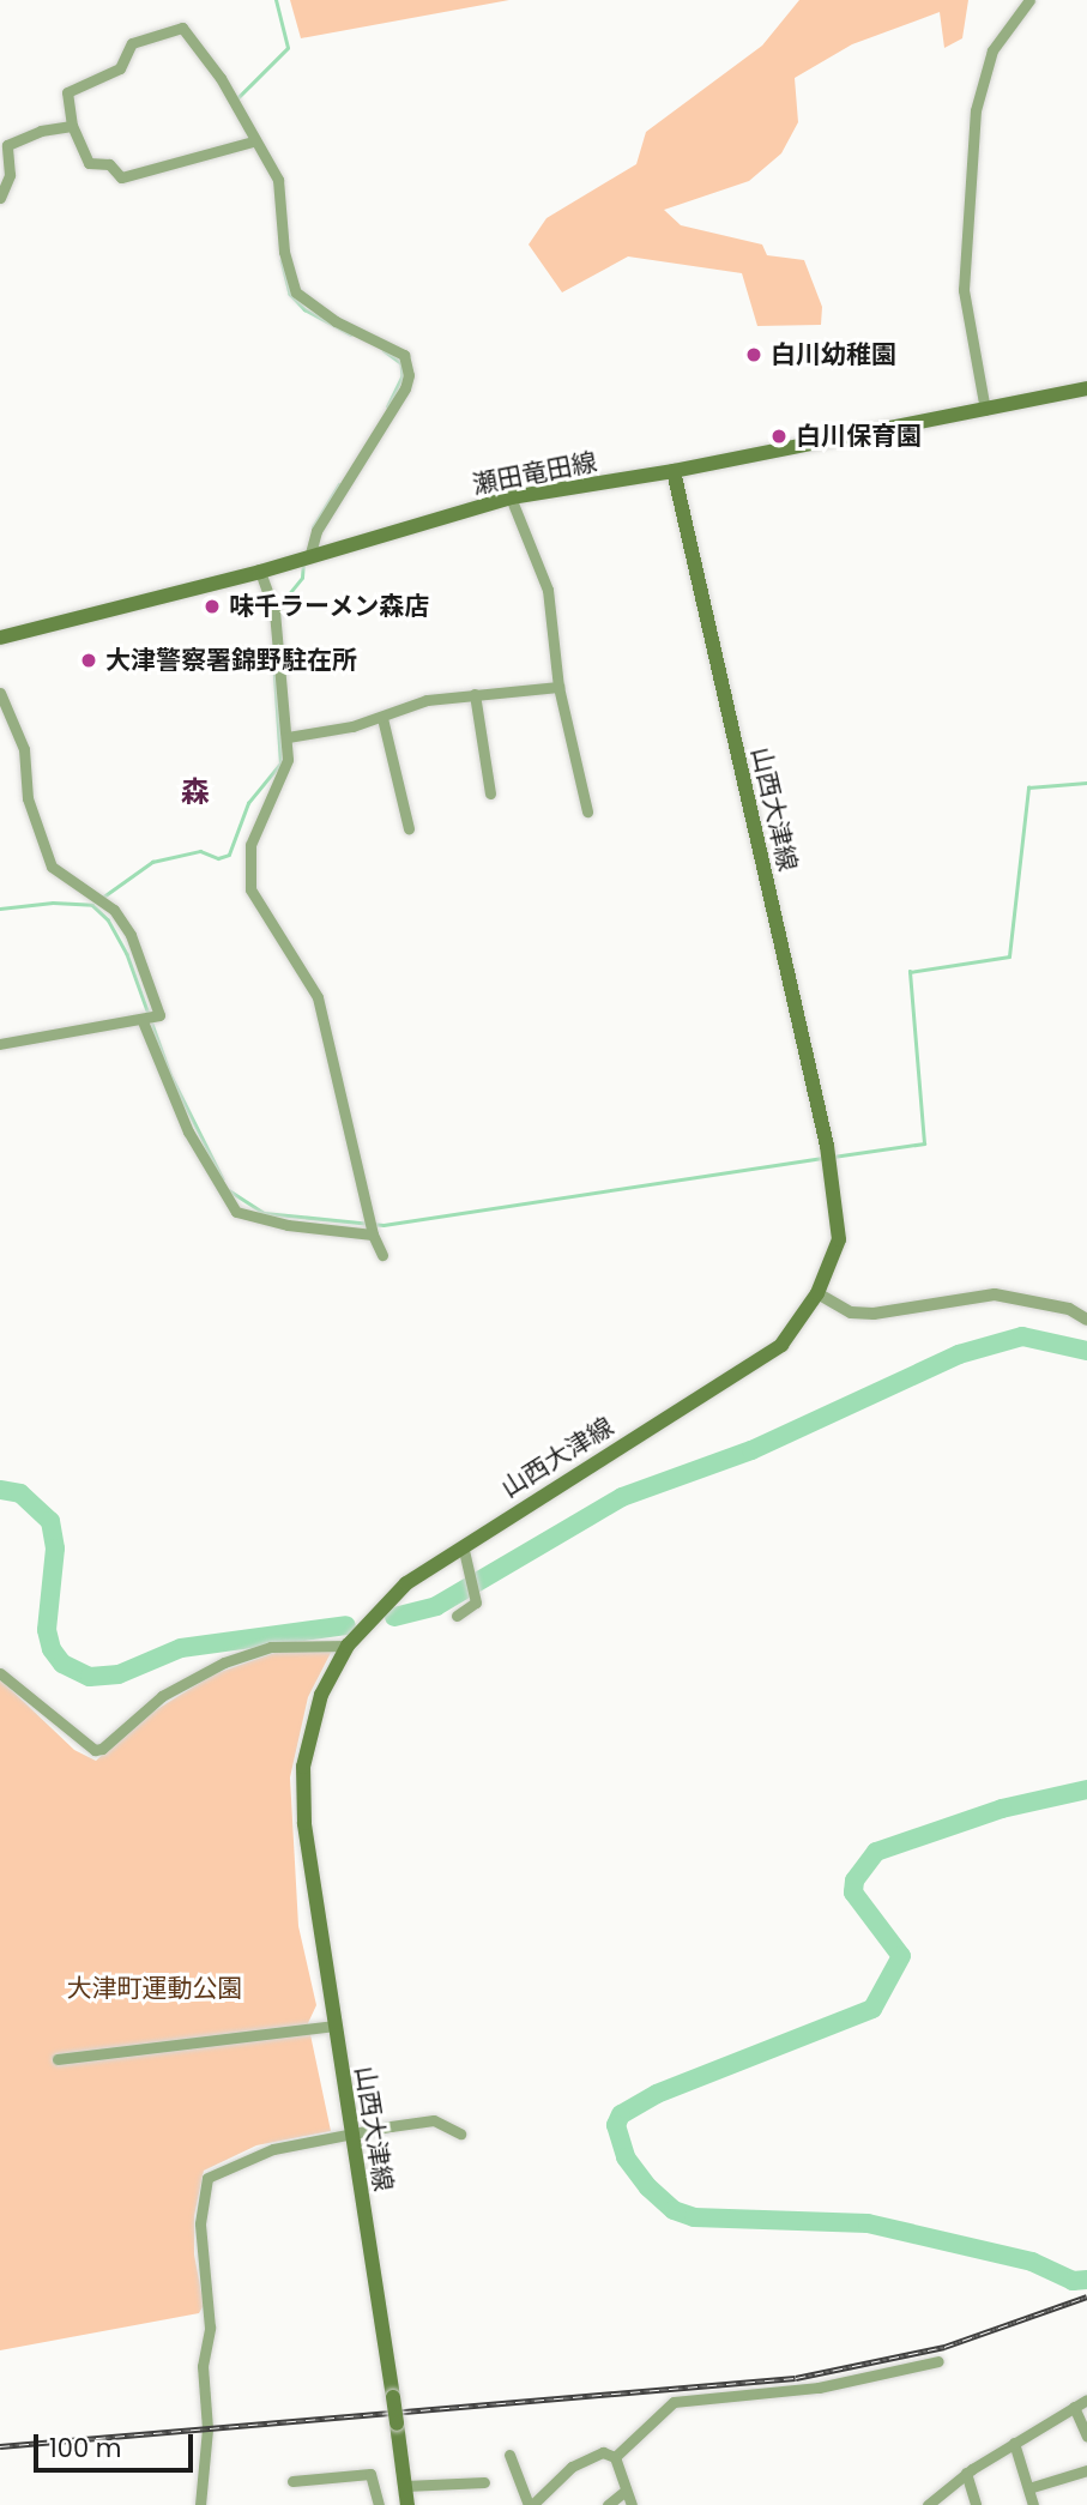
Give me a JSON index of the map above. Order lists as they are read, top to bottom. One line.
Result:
{"streets":{"main road":["瀬田竜田線","山西大津線"]},"crossings":[["瀬田竜田線","山西大津線"]],"districts":["森"],"parks":["大津町運動公園"],"places":["白川幼稚園","白川保育園","味千ラーメン森店","大津警察署錦野駐在所"],"scale_bar":"100 m"}
